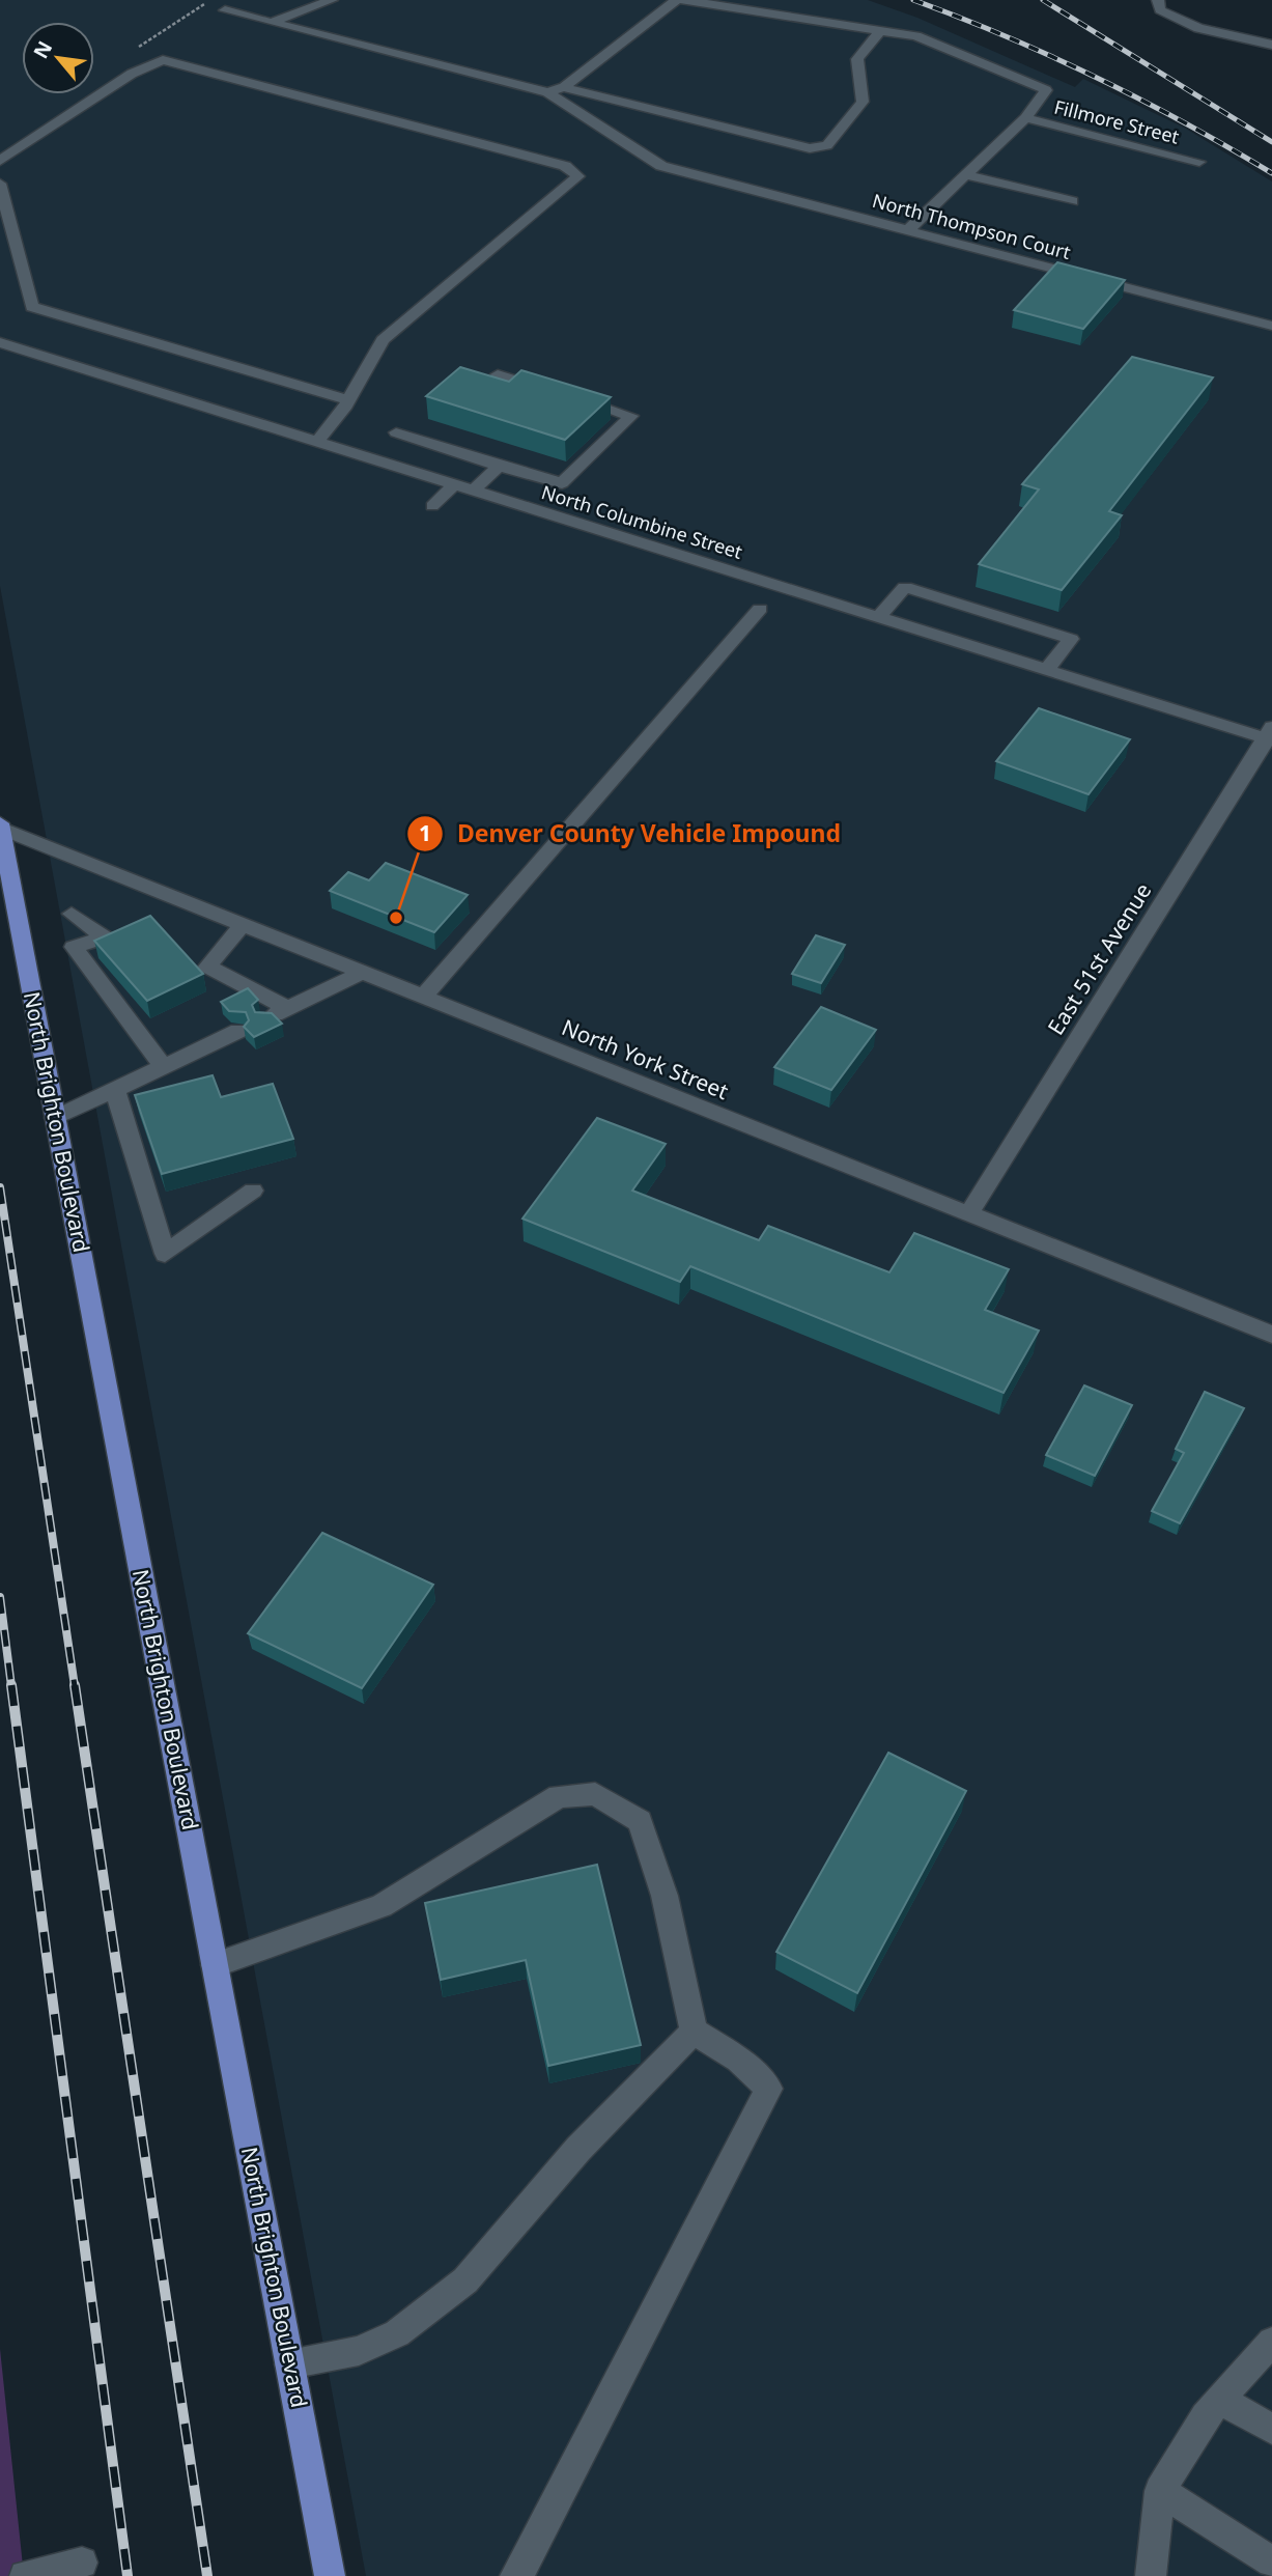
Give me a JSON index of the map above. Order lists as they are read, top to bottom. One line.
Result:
{"streets":{"main road":["North Brighton Boulevard"],"street":["Fillmore Street","North Thompson Court","North Columbine Street","East 51st Avenue","North York Street"]},"crossings":[["North Columbine Street","East 51st Avenue"],["East 51st Avenue","North York Street"],["North York Street","North Brighton Boulevard"]],"places":["Denver County Vehicle Impound"],"north":"top left"}
